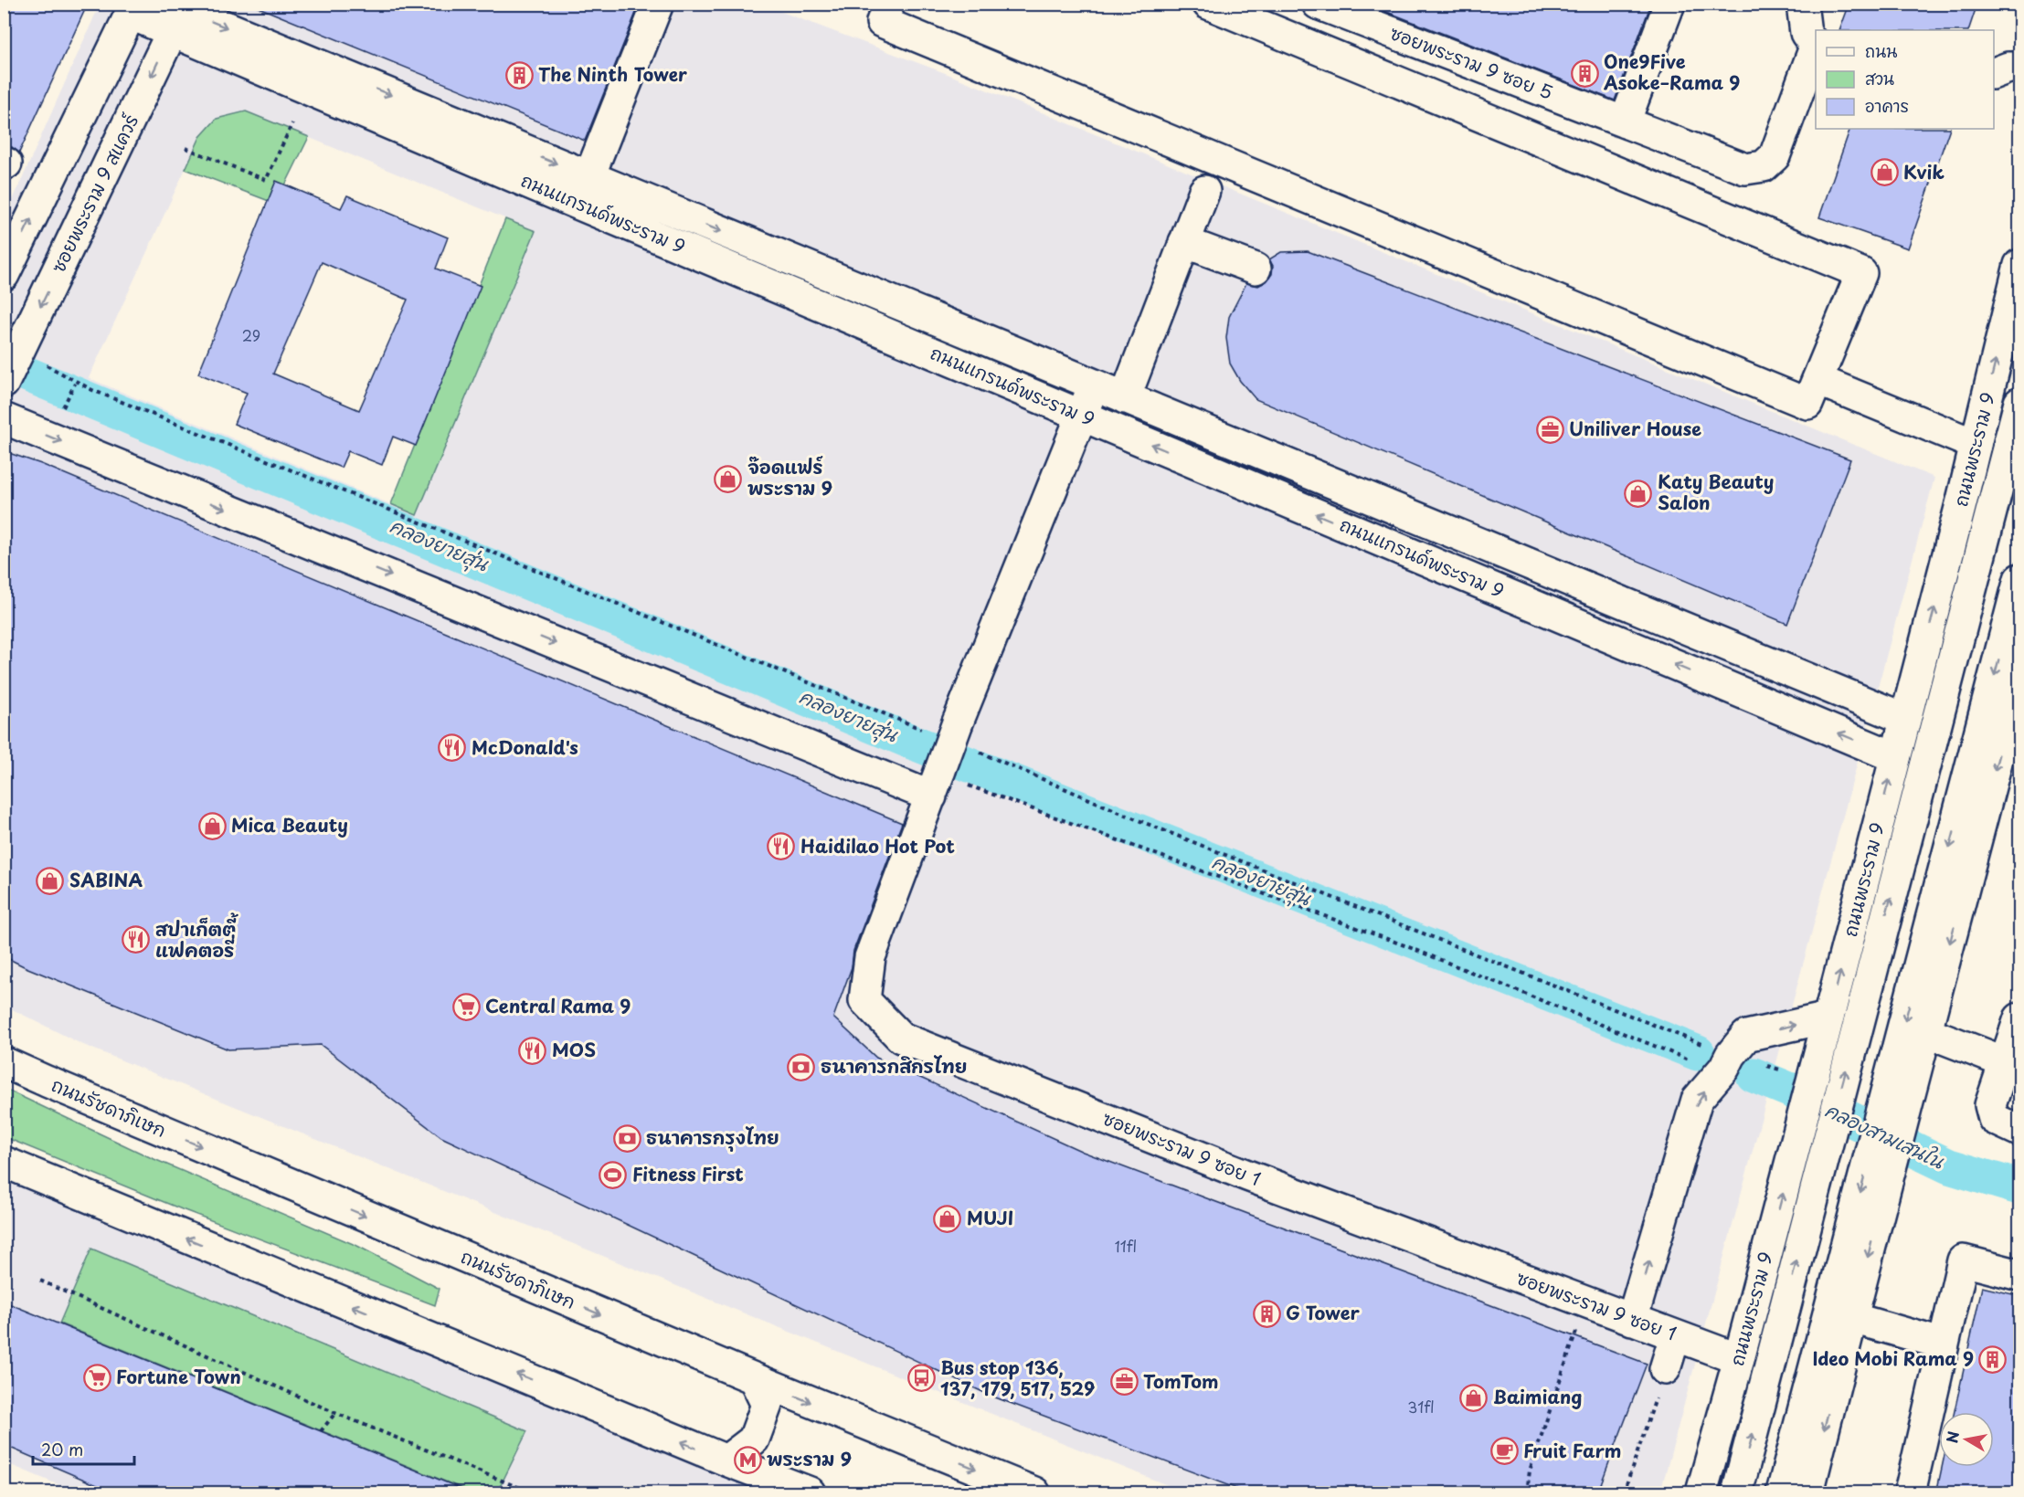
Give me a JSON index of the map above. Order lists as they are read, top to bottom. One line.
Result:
{"streets":{"main road":["ซอยพระราม 9 ซอย 5","ซอยพระราม 9 สแควร์","ถนนแกรนด์พระราม 9","ถนนพระราม 9","ถนนรัชดาภิเษก","ซอยพระราม 9 ซอย 1"]},"crossings":[["ซอยพระราม 9 สแควร์","ถนนแกรนด์พระราม 9"],["ถนนแกรนด์พระราม 9","ถนนพระราม 9"],["ถนนพระราม 9","ซอยพระราม 9 ซอย 1"]],"water":["คลองยายสุ่น","คลองสามเสนใน"],"places":{"building":["One9Five Asoke–Rama 9","The Ninth Tower","G Tower","Ideo Mobi Rama 9"],"shop":["Kvik","จ๊อดแฟร์ พระราม 9","Katy Beauty Salon","Mica Beauty","SABINA","MUJI","Baimiang"],"office":["Uniliver House","TomTom"],"restaurant":["McDonald's","Haidilao Hot Pot","สปาเก็ตตี้ แฟคตอรี่","MOS"],"supermarket":["Central Rama 9","Fortune Town"],"bank":["ธนาคารกสิกรไทย","ธนาคารกรุงไทย"],"sports":["Fitness First"],"bus stop":["Bus stop 136, 137, 179, 517, 529"],"cafe":["Fruit Farm"],"metro station":["พระราม 9"]},"house_numbers":["29","11fl","31fl"],"legend":["ถนน","สวน","อาคาร"],"scale_bar":"20 m","north":"left"}
